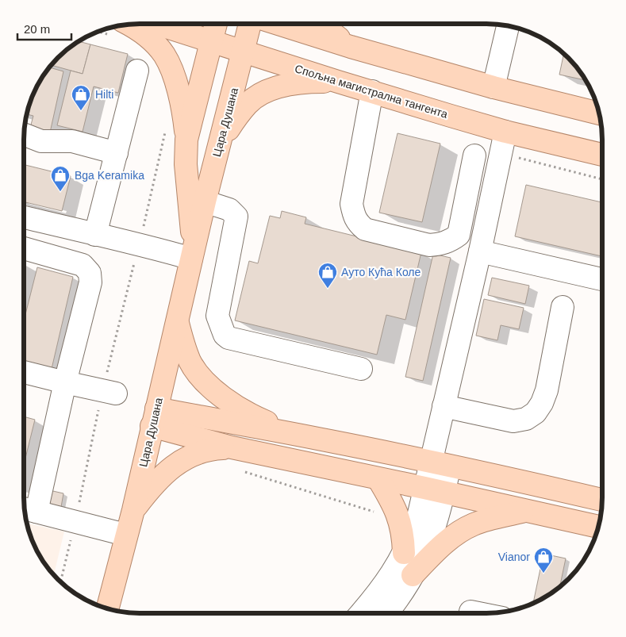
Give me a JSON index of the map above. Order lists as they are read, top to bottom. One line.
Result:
{"streets":{"main road":["Спољна магистрална тангента","Цара Душана"]},"crossings":[["Спољна магистрална тангента","Цара Душана"]],"places":{"shop":["Hilti","Bga Keramika","Ауто Кућа Коле","Vianor"]},"scale_bar":"20 m"}
